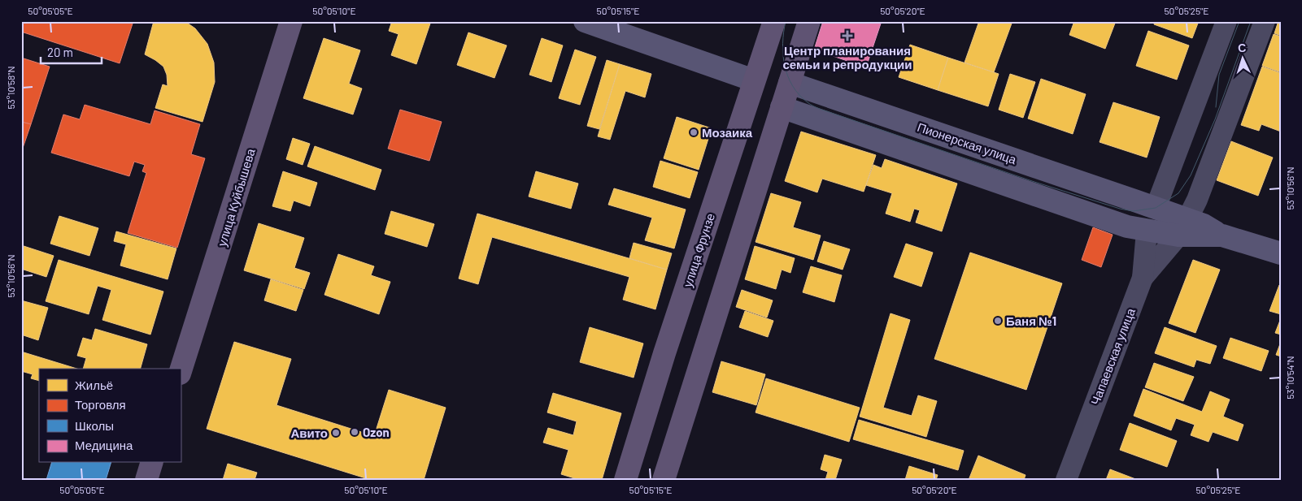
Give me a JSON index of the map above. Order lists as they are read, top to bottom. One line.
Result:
{"streets":{"main road":["Пионерская улица","улица Куйбышева","улица Фрунзе"],"street":["Чапаевская улица"]},"crossings":[["Пионерская улица","улица Фрунзе"],["Пионерская улица","Чапаевская улица"]],"places":{"health":["Центр планирования семьи и репродукции"],"other":["Мозаика","Баня №1","Ozon","Авито"]},"legend":["Жильё","Торговля","Школы","Медицина"],"scale_bar":"20 m","north":"top","coordinates":["50°05'05\"E","50°05'10\"E","50°05'15\"E","50°05'20\"E","50°05'25\"E","53°10'58\"N","53°10'56\"N","53°10'54\"N"]}
